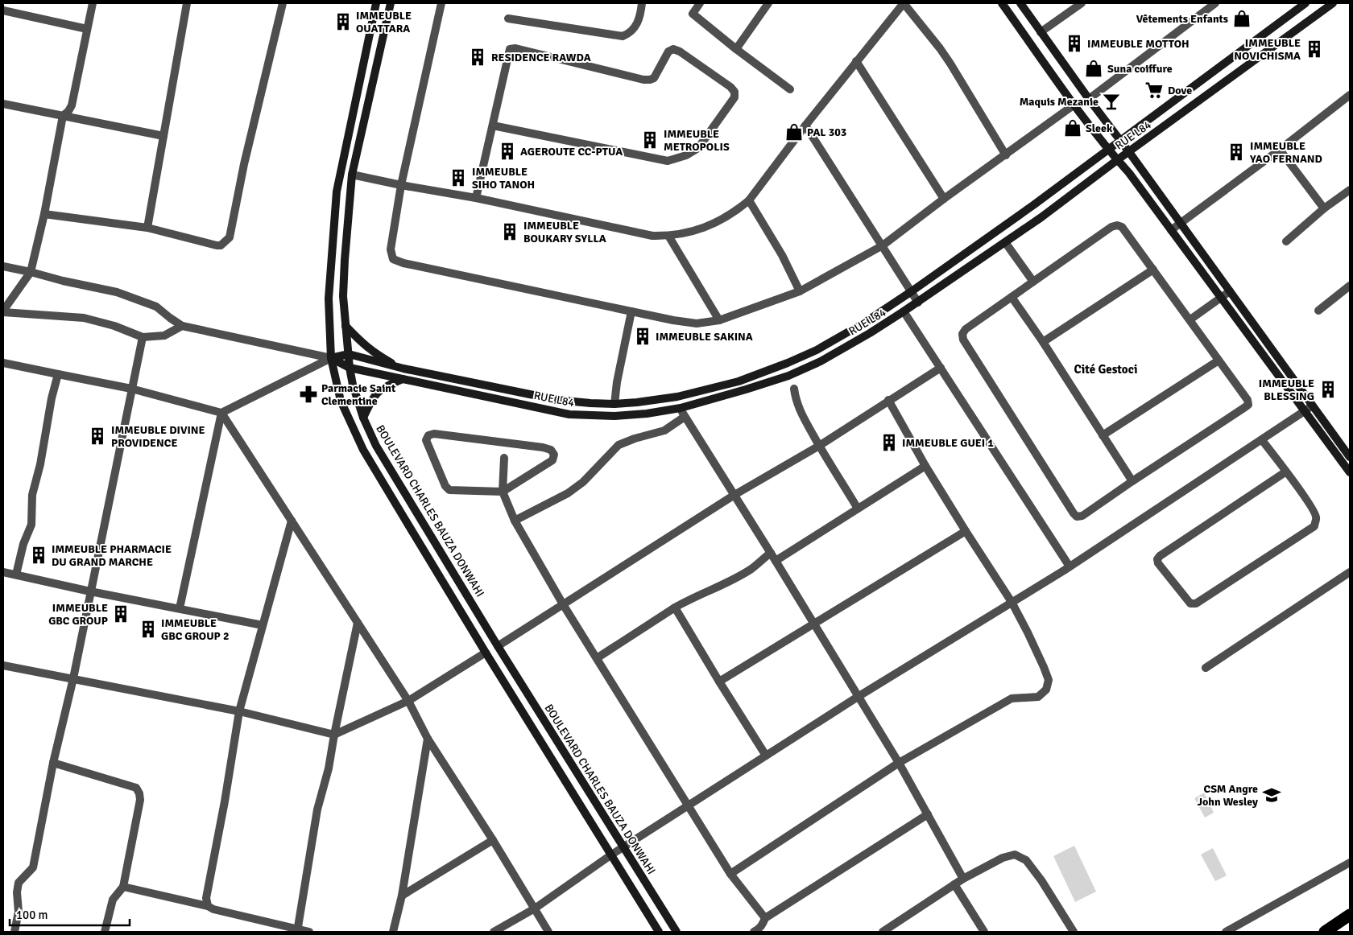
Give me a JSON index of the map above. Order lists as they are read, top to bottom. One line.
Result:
{"streets":{"main road":["RUE L84","BOULEVARD CHARLES BAUZA DONWAHI"]},"crossings":[["RUE L84","BOULEVARD CHARLES BAUZA DONWAHI"]],"districts":["Cité Gestoci"],"places":{"shop":["Vêtements Enfants","Suna coiffure","Sleek","PAL 303"],"building":["IMMEUBLE OUATTARA","IMMEUBLE MOTTOH","IMMEUBLE NOVICHISMA","RESIDENCE RAWDA","IMMEUBLE METROPOLIS","AGEROUTE CC-PTUA","IMMEUBLE YAO FERNAND","IMMEUBLE SIHO TANOH","IMMEUBLE BOUKARY SYLLA","IMMEUBLE SAKINA","IMMEUBLE BLESSING","IMMEUBLE DIVINE PROVIDENCE","IMMEUBLE GUEI 1","IMMEUBLE PHARMACIE DU GRAND MARCHE","IMMEUBLE GBC GROUP","IMMEUBLE GBC GROUP 2"],"supermarket":["Dove"],"bar":["Maquis Mezanie"],"pharmacy":["Parmacie Saint Clementine"],"school or university":["CSM Angre John Wesley"]},"scale_bar":"100 m"}
